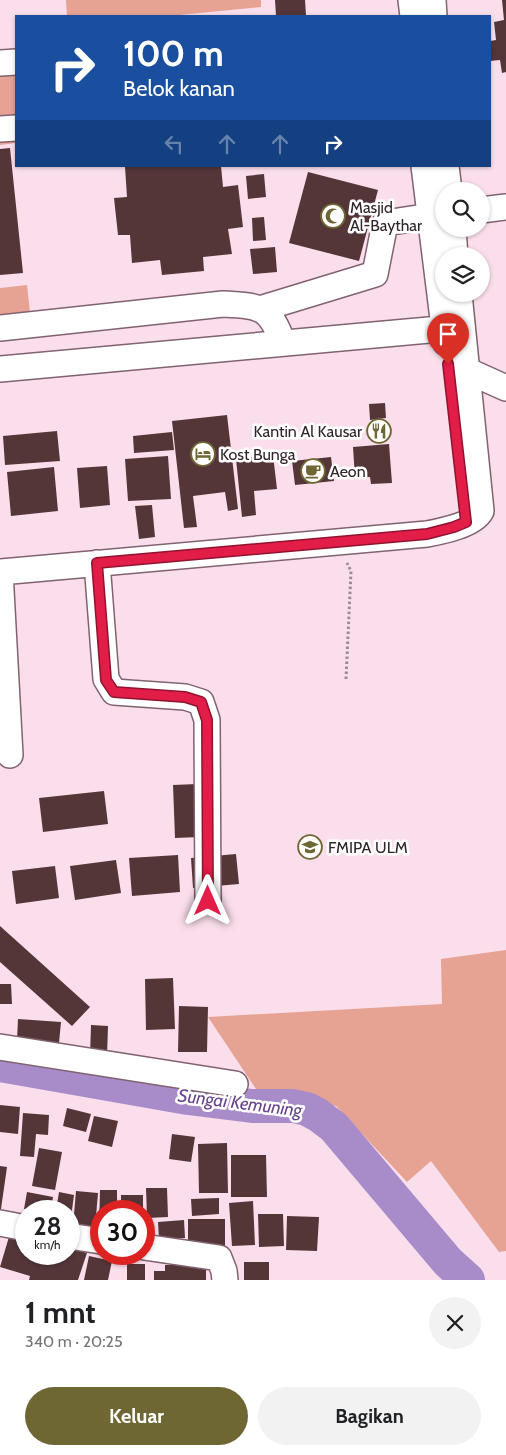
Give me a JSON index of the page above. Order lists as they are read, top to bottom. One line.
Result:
{"water":["Sungai Kemuning"],"places":{"mosque":["Masjid Al-Baythar"],"restaurant":["Kantin Al Kausar"],"hotel":["Kost Bunga"],"cafe":["Aeon"],"school or university":["FMIPA ULM"]},"page":{"turn":["100 m","Belok kanan"],"speed":"28 km/h","limit":"30","heading":["1 mnt","340 m · 20:25"],"buttons":["Keluar","Bagikan"]}}
